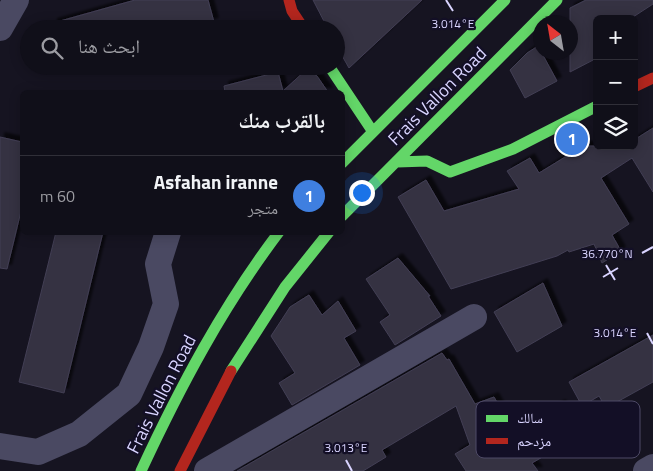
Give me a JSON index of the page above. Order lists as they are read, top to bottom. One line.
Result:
{"streets":{"main road":["Frais Vallon Road"]},"legend":["سالك","مزدحم"],"north":"top left","page":{"map_buttons":["+","−"],"search":"ابحث هنا","heading":"بالقرب منك","pins":"1","list":[{"mark":"1","name":"Asfahan iranne","note":"متجر","value":"60 m"}]},"coordinates":["3.014°E","36.770°N","3.013°E"]}
